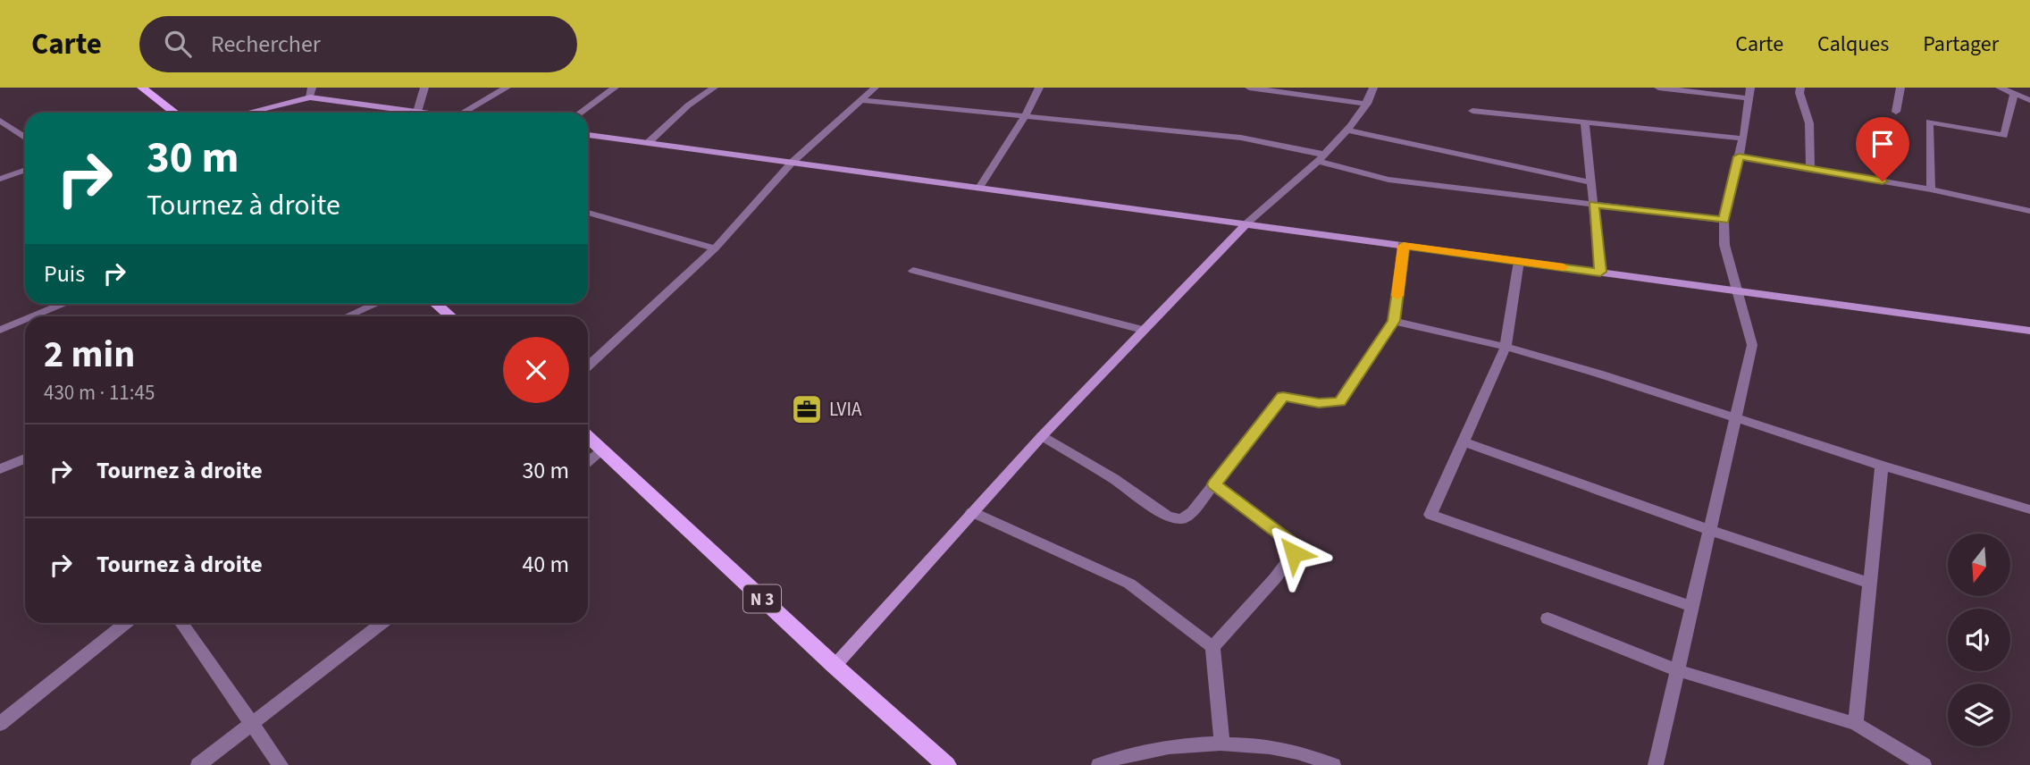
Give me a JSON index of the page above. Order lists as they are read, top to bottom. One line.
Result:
{"streets":{"main road":["N 3"]},"places":{"office":["LVIA"]},"north":"bottom","page":{"header":"Carte","search":"Rechercher","nav":["Carte","Calques","Partager"],"turn":["30 m","Tournez à droite"],"then":"Puis","heading":["2 min","430 m · 11:45"],"list":[{"name":"Tournez à droite","value":"30 m"},{"name":"Tournez à droite","value":"40 m"}]}}
